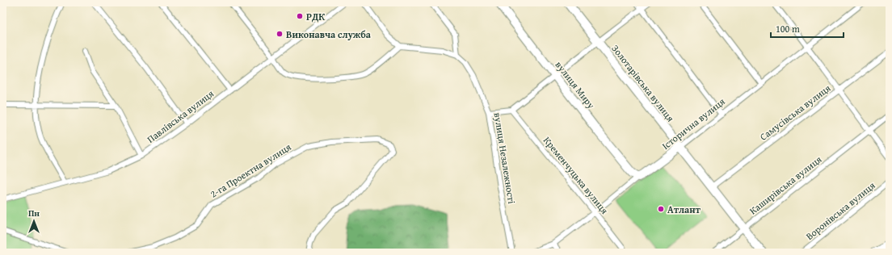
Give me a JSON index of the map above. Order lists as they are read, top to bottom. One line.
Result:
{"streets":{"main road":["Золотарівська вулиця","вулиця Миру","Історична вулиця"],"street":["Самусівська вулиця","Павлівська вулиця","вулиця Незалежності","2-га Проектна вулиця","Кременчуцька вулиця","Каширівська вулиця","Воронівська вулиця"]},"crossings":[["Золотарівська вулиця","Самусівська вулиця"],["Золотарівська вулиця","Історична вулиця"],["Золотарівська вулиця","Каширівська вулиця"],["вулиця Миру","Історична вулиця"],["Історична вулиця","Кременчуцька вулиця"]],"places":["РДК","Виконавча служба","Атлант"],"scale_bar":"100 m","north":"top"}
